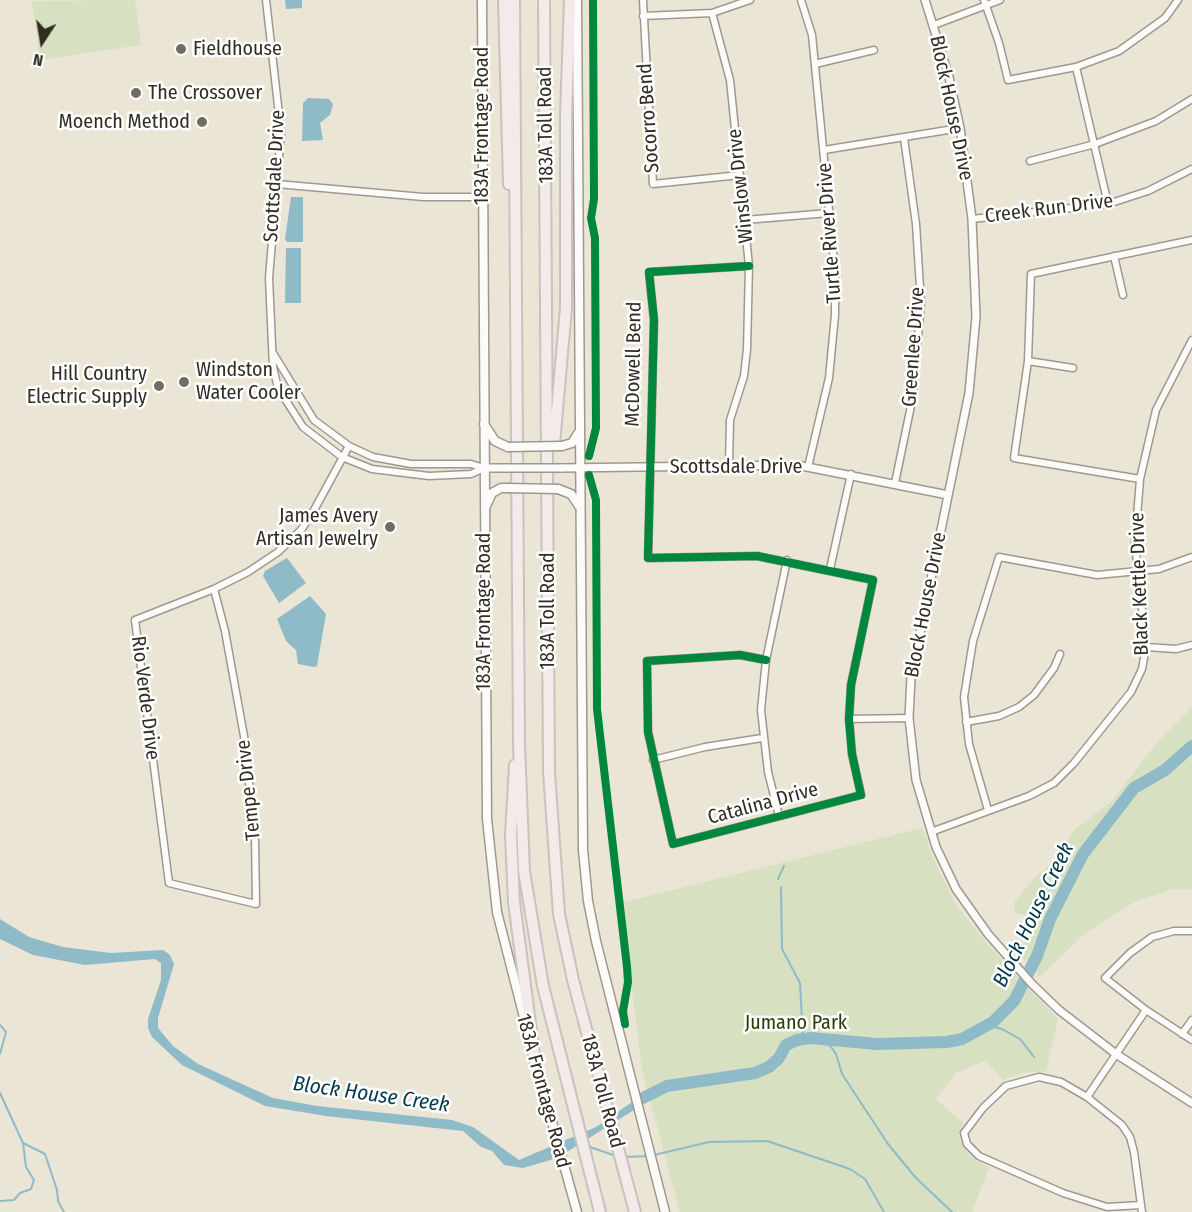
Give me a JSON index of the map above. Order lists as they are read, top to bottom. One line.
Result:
{"streets":{"highway":["183A Toll Road"],"main road":["183A Frontage Road"],"street":["Block House Drive","Socorro Bend","Scottsdale Drive","Winslow Drive","Creek Run Drive","Turtle River Drive","Greenlee Drive","McDowell Bend","Black Kettle Drive","Rio Verde Drive","Tempe Drive","Catalina Drive"]},"crossings":[["Block House Drive","Scottsdale Drive"],["Block House Drive","Creek Run Drive"],["Block House Drive","Black Kettle Drive"],["Socorro Bend","Winslow Drive"],["183A Frontage Road","Scottsdale Drive"],["Scottsdale Drive","Winslow Drive"],["Scottsdale Drive","Turtle River Drive"],["Scottsdale Drive","Greenlee Drive"],["Scottsdale Drive","McDowell Bend"],["Scottsdale Drive","Rio Verde Drive"],["Winslow Drive","McDowell Bend"],["Rio Verde Drive","Tempe Drive"]],"water":["Block House Creek"],"parks":["Jumano Park"],"places":["Fieldhouse","The Crossover","Moench Method","Windston Water Cooler","Hill Country Electric Supply","James Avery Artisan Jewelry"],"north":"bottom"}
